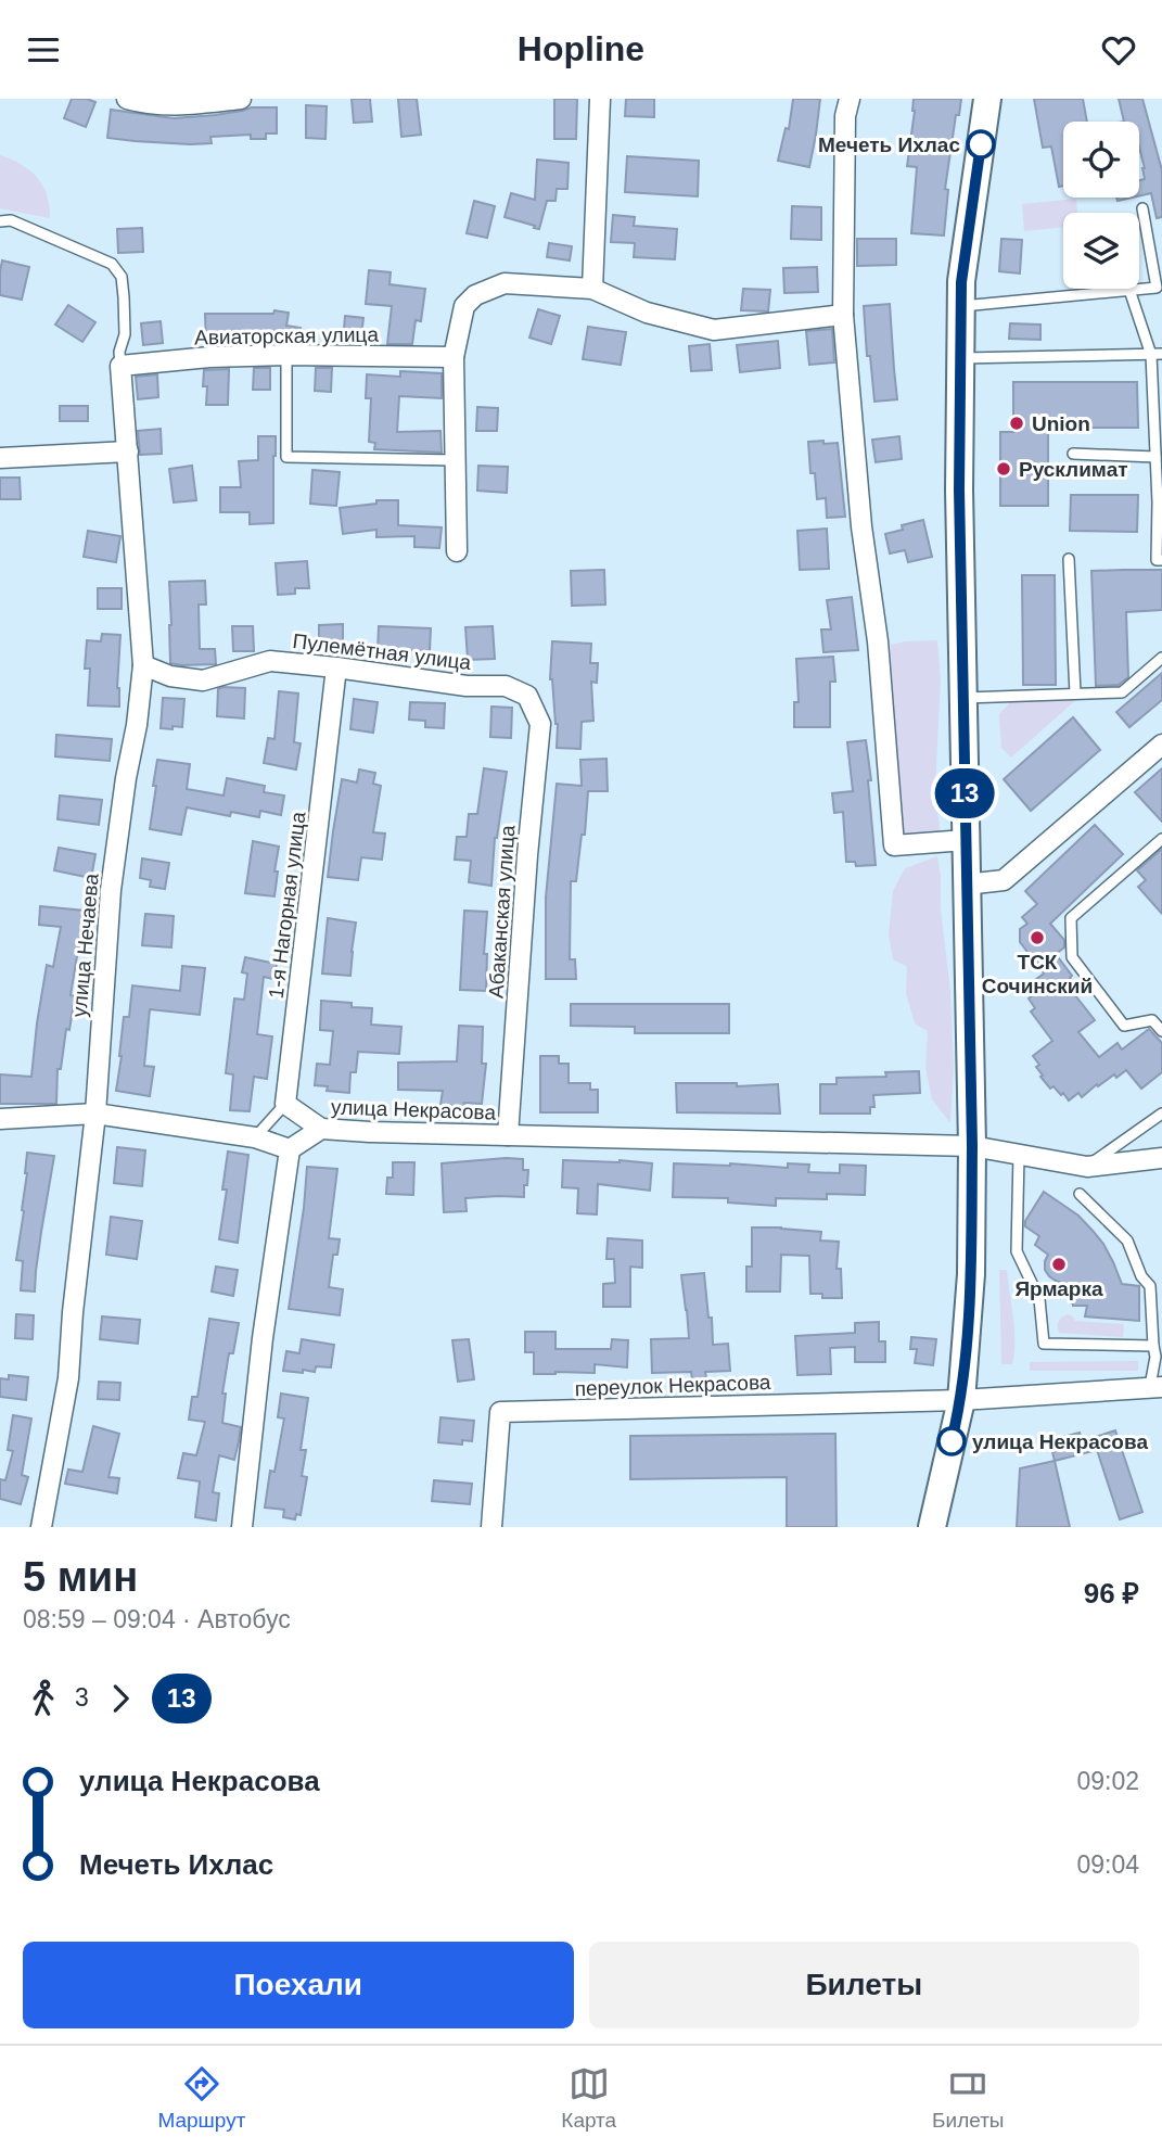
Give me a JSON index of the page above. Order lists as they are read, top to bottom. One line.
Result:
{"streets":{"street":["Авиаторская улица","Пулемётная улица","1-я Нагорная улица","Абаканская улица","улица Нечаева","улица Некрасова","переулок Некрасова"]},"crossings":[["Авиаторская улица","улица Нечаева"],["Пулемётная улица","1-я Нагорная улица"],["Пулемётная улица","Абаканская улица"],["Пулемётная улица","улица Нечаева"],["Абаканская улица","улица Некрасова"]],"places":["Мечеть Ихлас","Union","Русклимат","ТСК Сочинский","Ярмарка","улица Некрасова"],"lines":["bus line 13"],"page":{"header":"Hopline","on_map":"13","heading":["5 мин","08:59 – 09:04 · Автобус","96 ₽"],"legs":["3","13"],"list":[{"name":"улица Некрасова","value":"09:02"},{"name":"Мечеть Ихлас","value":"09:04"}],"buttons":["Поехали","Билеты"],"tabs":["Маршрут","Карта","Билеты"]}}
